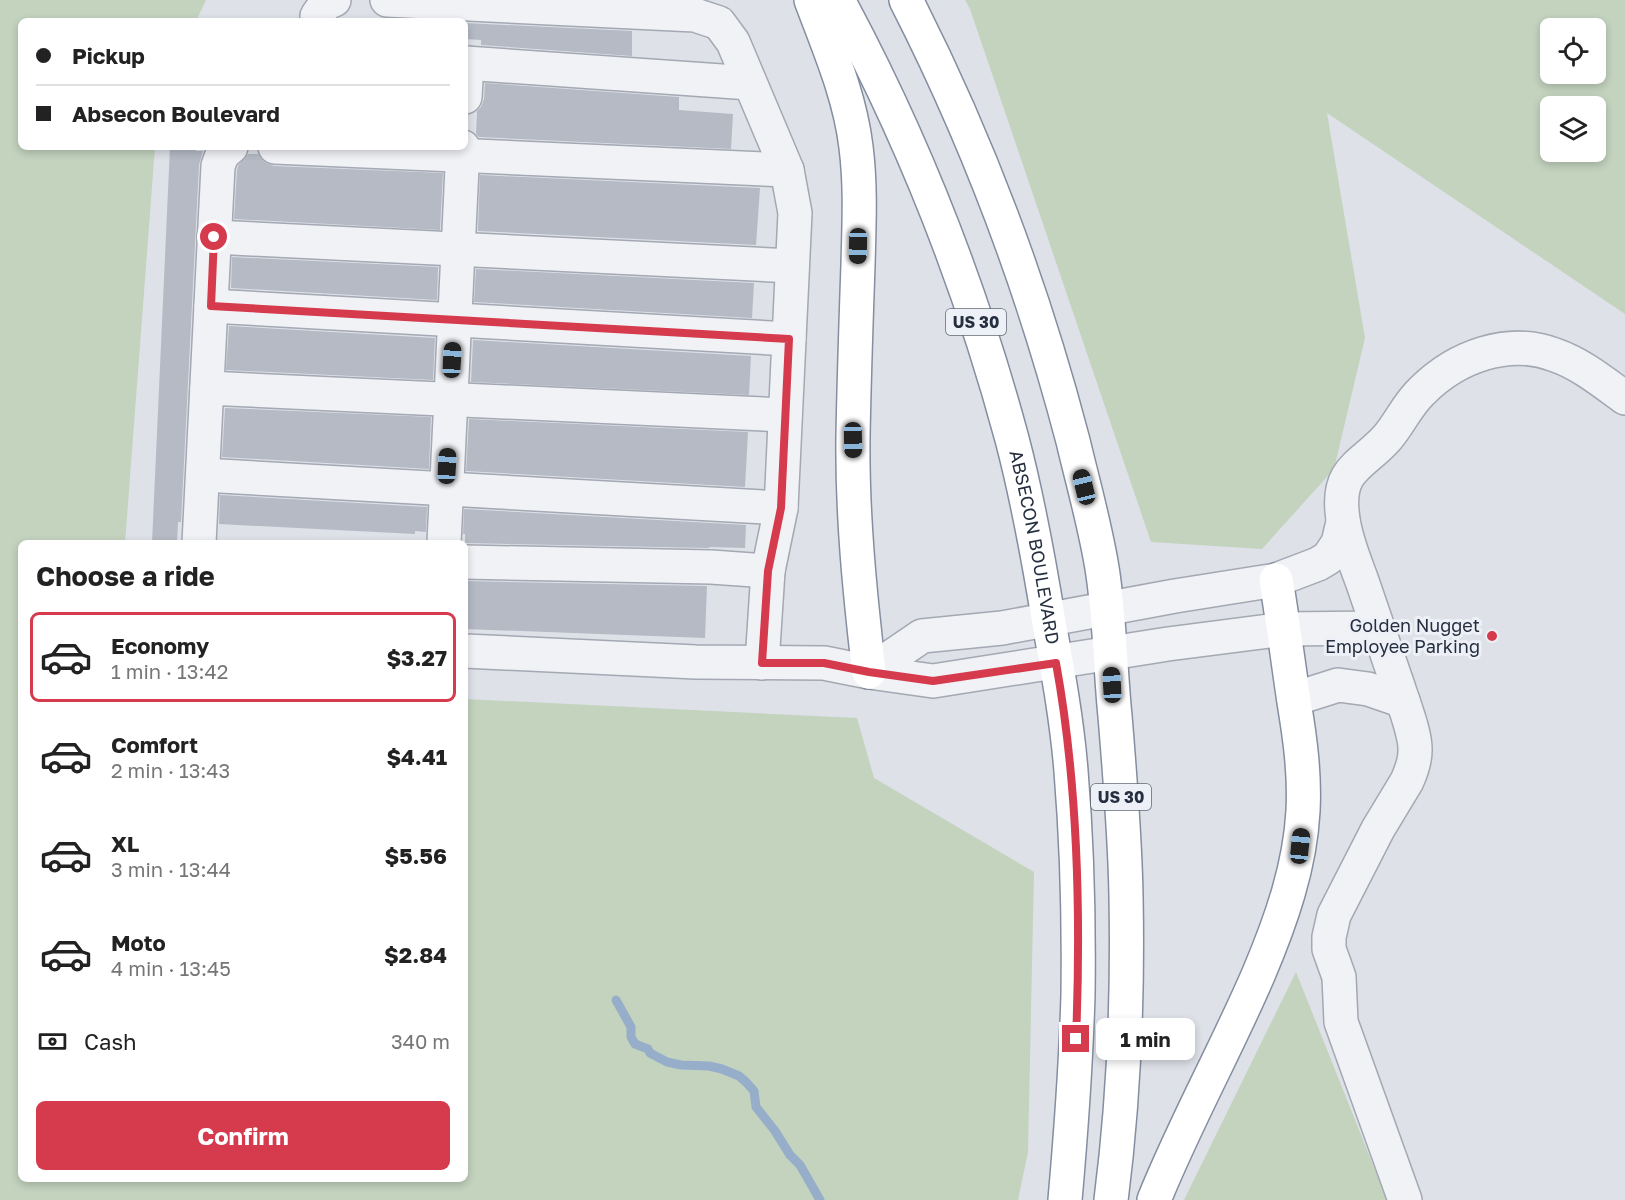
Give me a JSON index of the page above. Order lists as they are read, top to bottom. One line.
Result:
{"streets":{"highway":["US 30","ABSECON BOULEVARD"]},"places":["Golden Nugget Employee Parking"],"page":{"banner":["Pickup","Absecon Boulevard"],"heading":"Choose a ride","list":[{"name":"Economy","note":"1 min · 13:42","value":"$3.27"},{"name":"Comfort","note":"2 min · 13:43","value":"$4.41"},{"name":"XL","note":"3 min · 13:44","value":"$5.56"},{"name":"Moto","note":"4 min · 13:45","value":"$2.84"}],"pay":["Cash","340 m"],"bubble":"1 min","buttons":"Confirm"}}
